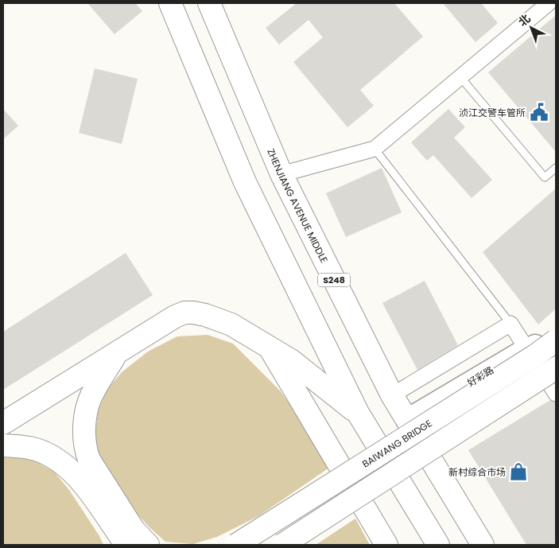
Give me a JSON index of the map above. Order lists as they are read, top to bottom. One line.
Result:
{"streets":{"main road":["ZHENJIANG AVENUE MIDDLE","S248","BAIWANG BRIDGE"],"street":["好彩路"]},"crossings":[["ZHENJIANG AVENUE MIDDLE","好彩路"]],"places":{"public building":["浈江交警车管所"],"shop":["新村综合市场"]},"north":"top left"}
